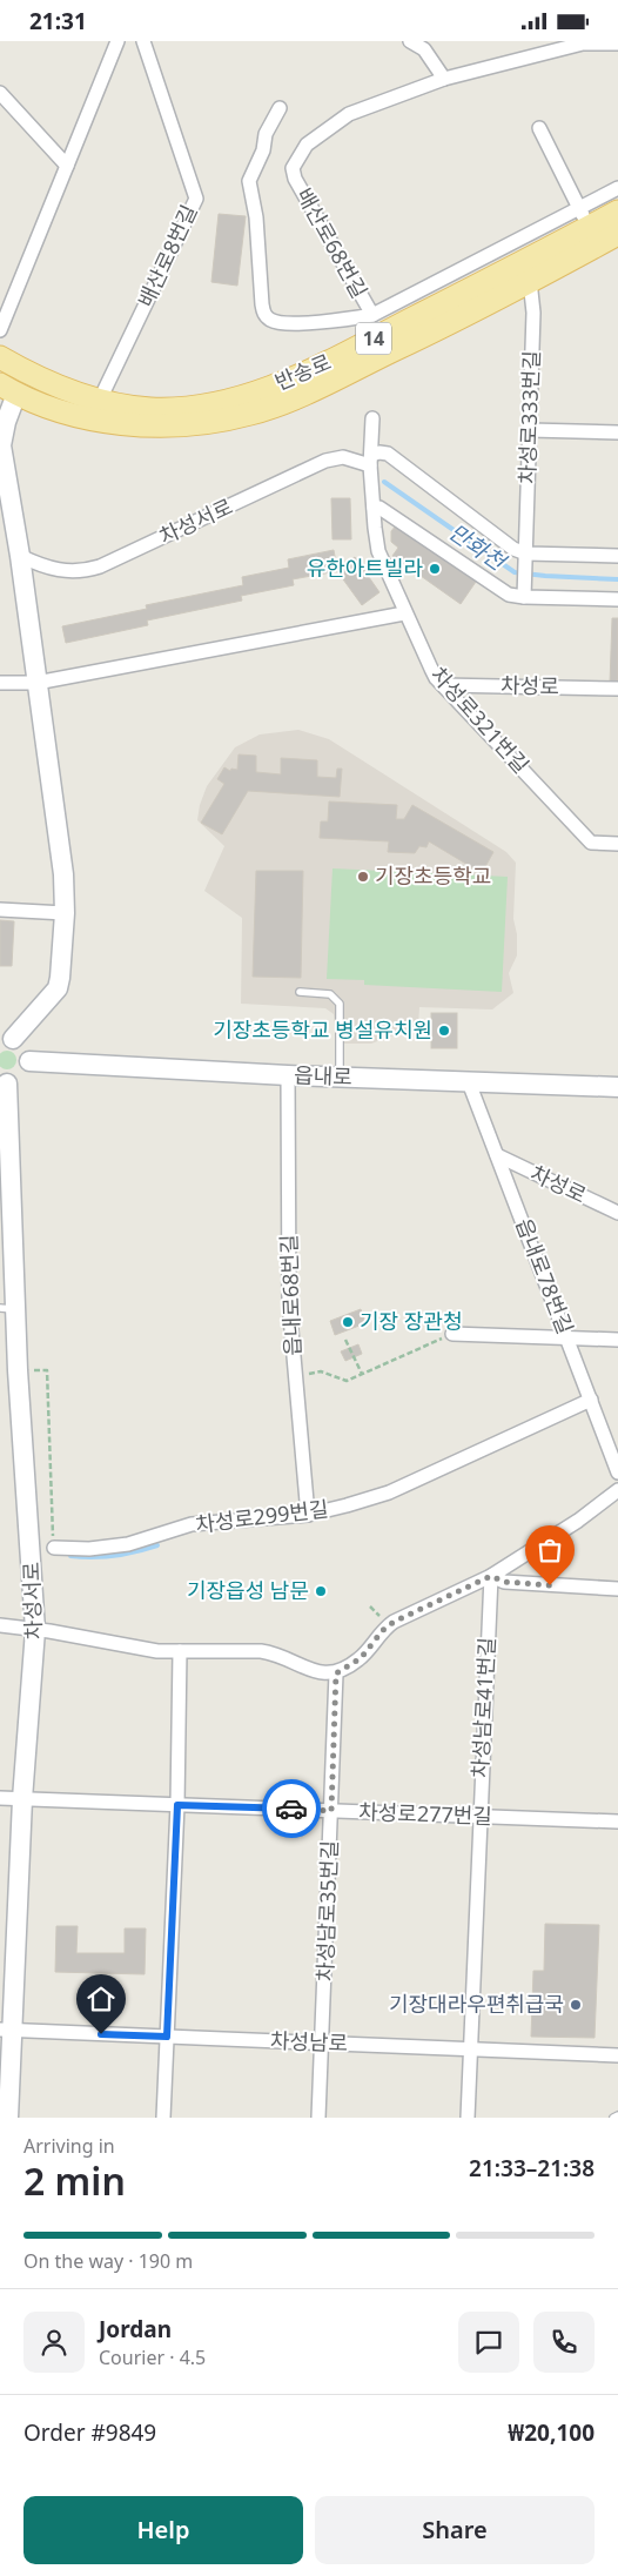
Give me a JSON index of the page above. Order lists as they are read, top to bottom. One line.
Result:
{"streets":{"main road":["14","반송로"],"street":["배산로68번길","배산로8번길","차성로333번길","차성서로","차성로","차성로321번길","읍내로","읍내로78번길","읍내로68번길","차성로299번길","차성남로41번길","차성로277번길","차성남로35번길","차성남로"]},"crossings":[["배산로8번길","반송로"],["반송로","차성로333번길"],["차성서로","차성로321번길"],["차성서로","차성로277번길"],["차성서로","차성남로"],["차성로","차성로321번길"],["차성로","읍내로78번길"],["읍내로","읍내로78번길"],["읍내로","읍내로68번길"],["읍내로78번길","차성로299번길"],["읍내로68번길","차성로299번길"],["차성남로41번길","차성로277번길"],["차성남로41번길","차성남로"],["차성로277번길","차성남로35번길"],["차성남로35번길","차성남로"]],"water":["만화천"],"places":["유한아트빌라","기장초등학교","기장초등학교 병설유치원","기장 장관청","기장읍성 남문","기장대라우편취급국"],"page":{"status":"21:31","heading":["2 min","Arriving in","21:33–21:38"],"panel":["Jordan","Courier · 4.5","Order #9849","₩20,100"],"bar":"On the way · 190 m","buttons":["Help","Share"]}}
